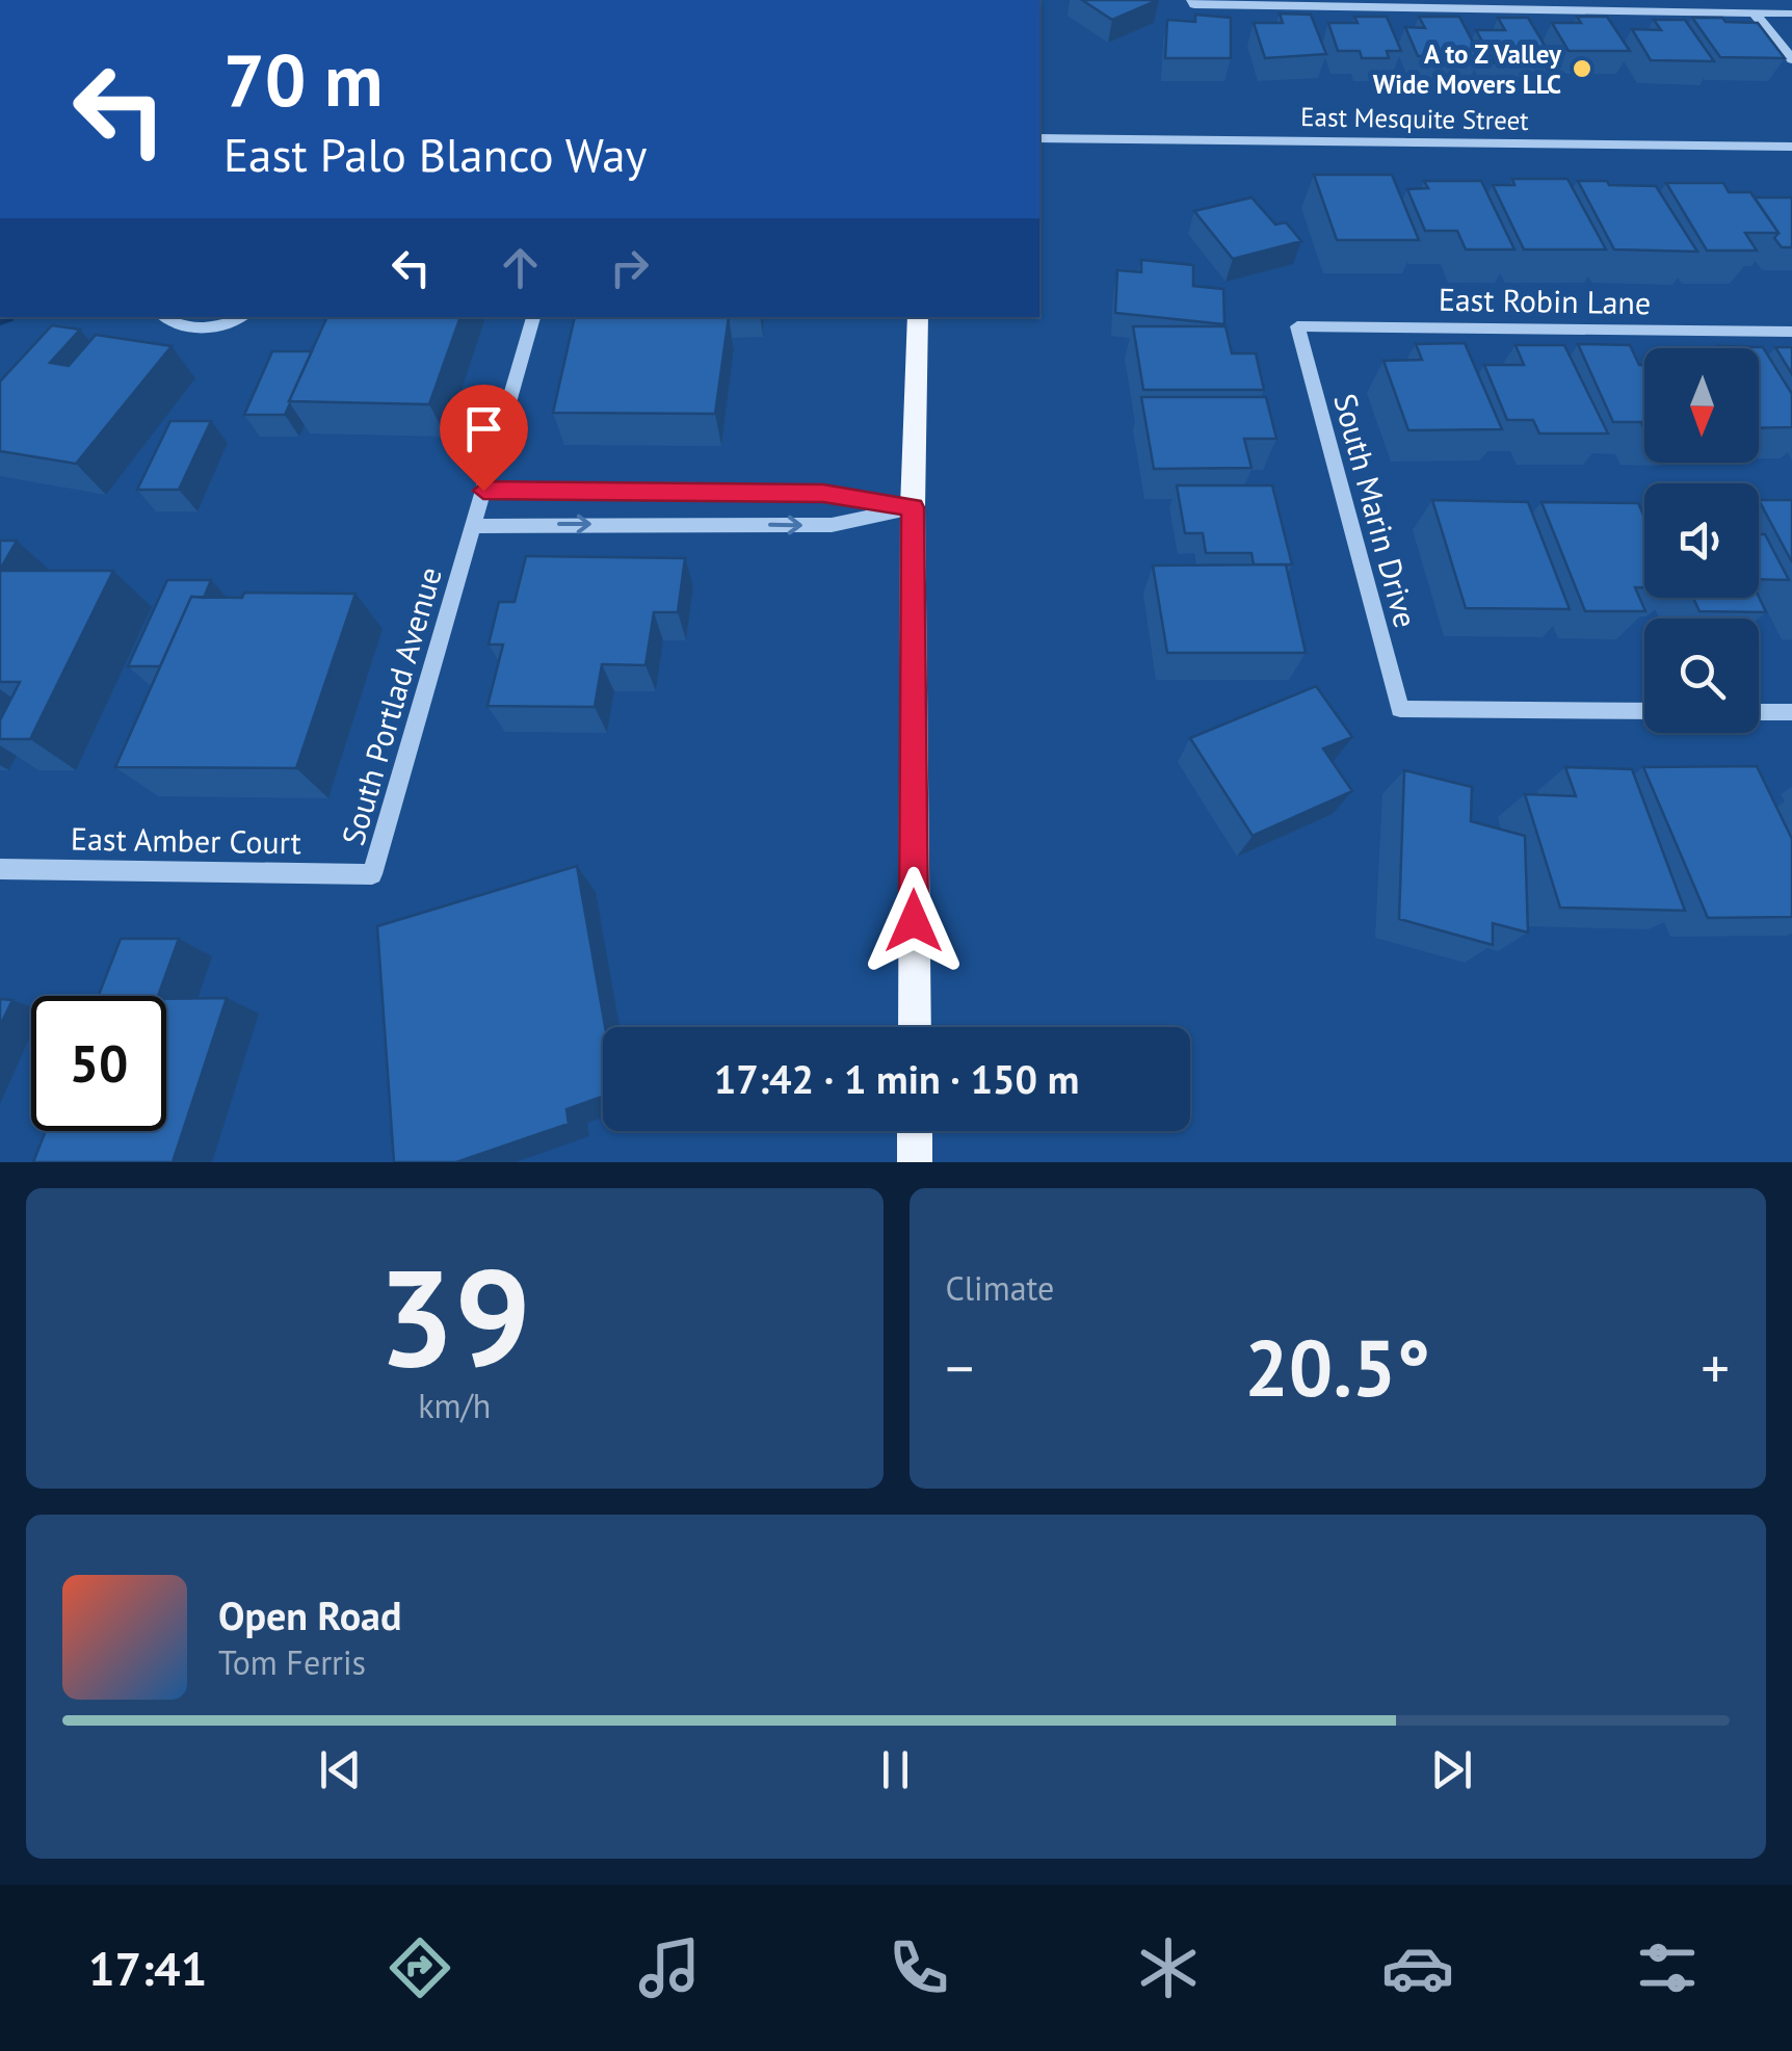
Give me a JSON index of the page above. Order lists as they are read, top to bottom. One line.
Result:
{"streets":{"street":["East Mesquite Street","East Robin Lane","South Marin Drive","South Portlad Avenue","East Amber Court"]},"crossings":[["East Robin Lane","South Marin Drive"],["South Portlad Avenue","East Amber Court"]],"places":["A to Z Valley Wide Movers LLC"],"north":"bottom","page":{"turn":["70 m","East Palo Blanco Way"],"limit":"50","trip":"17:42 · 1 min · 150 m","tile":[["39","km/h"],"Climate"],"heat":["−","20.5°","+"],"song":["Open Road","Tom Ferris"],"tabs":"17:41"}}
